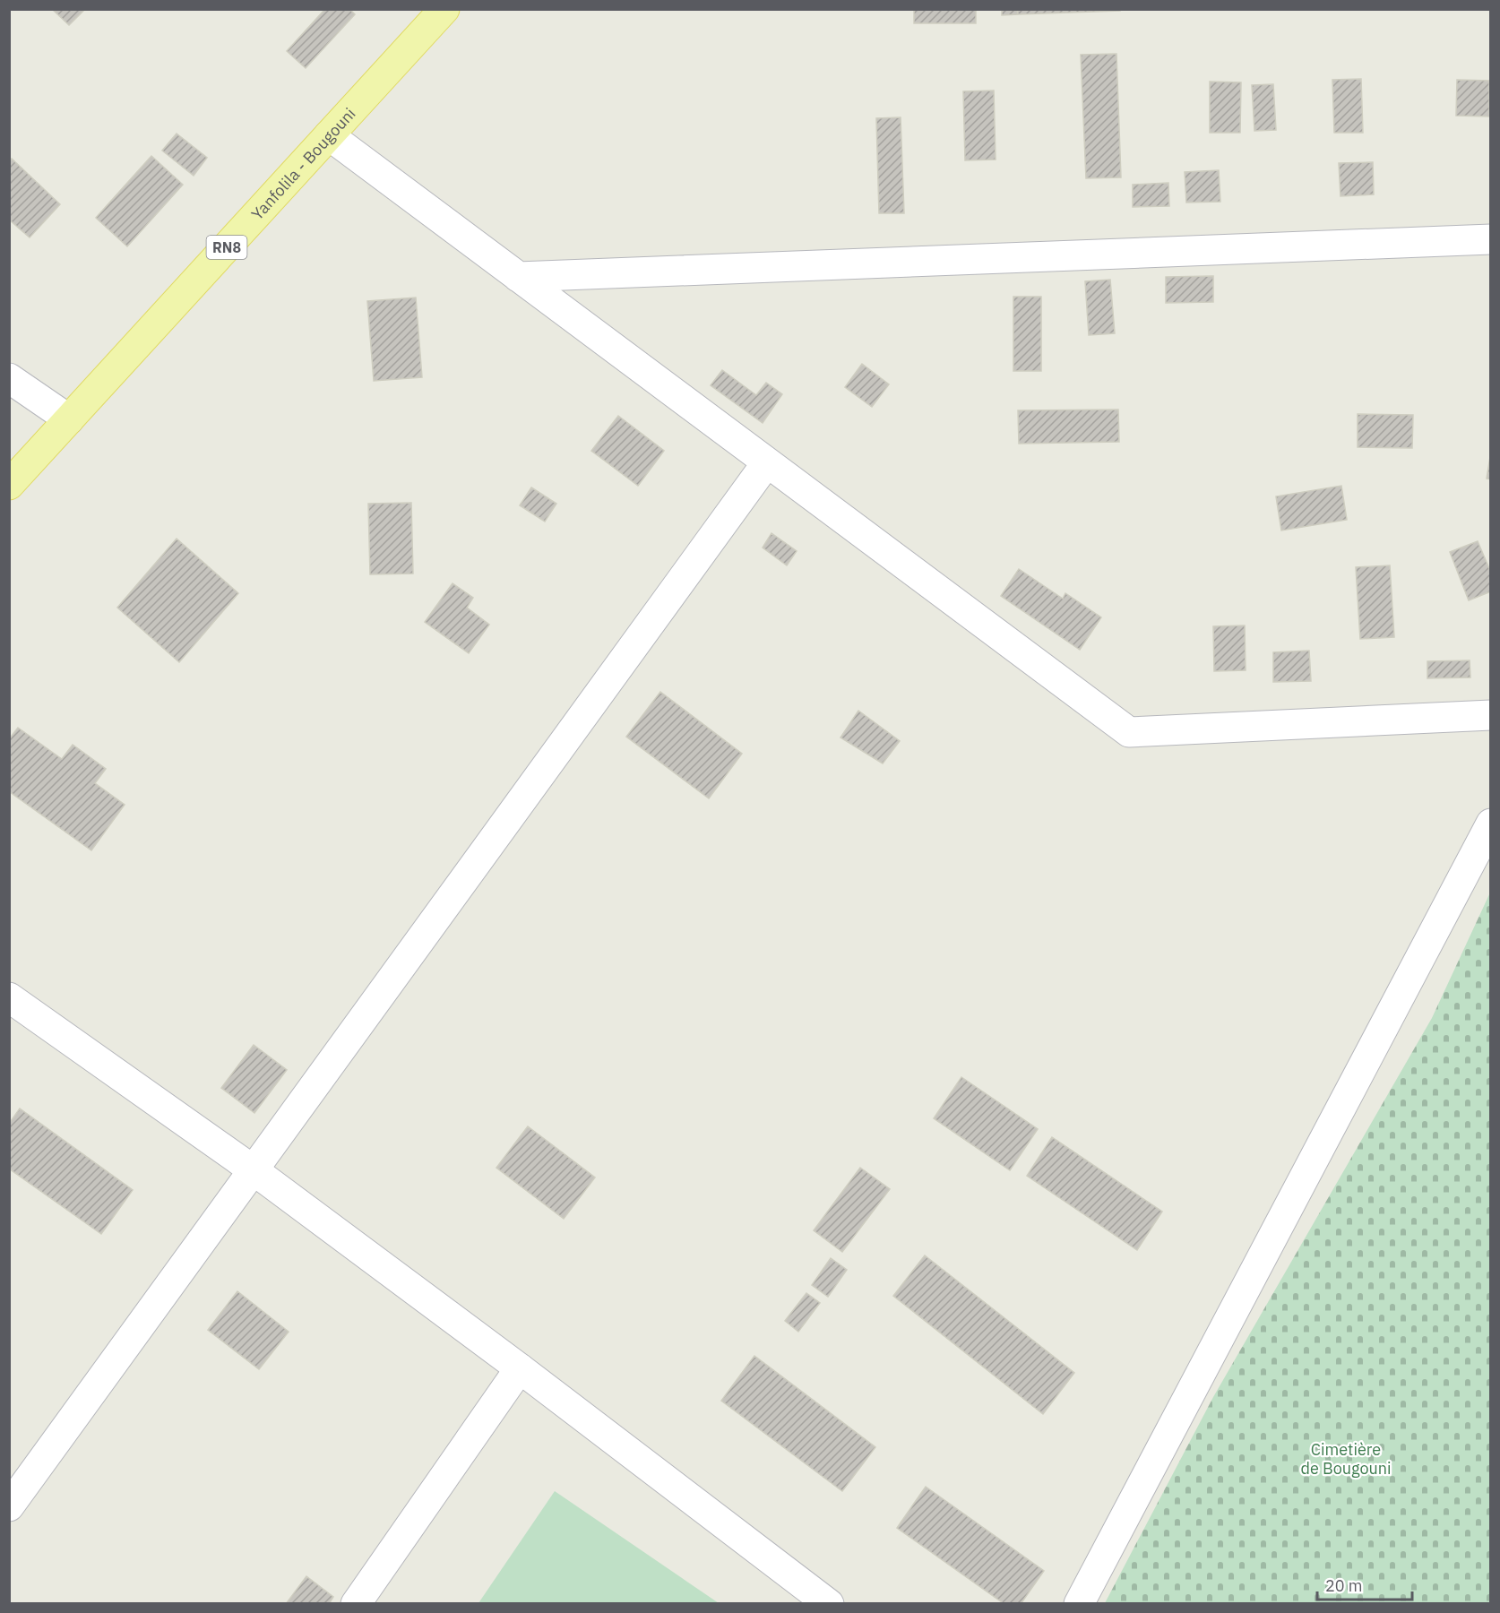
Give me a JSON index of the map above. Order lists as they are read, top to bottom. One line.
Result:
{"streets":{"main road":["Yanfolila - Bougouni","RN8"]},"parks":["Cimetière de Bougouni"],"scale_bar":"20 m"}
